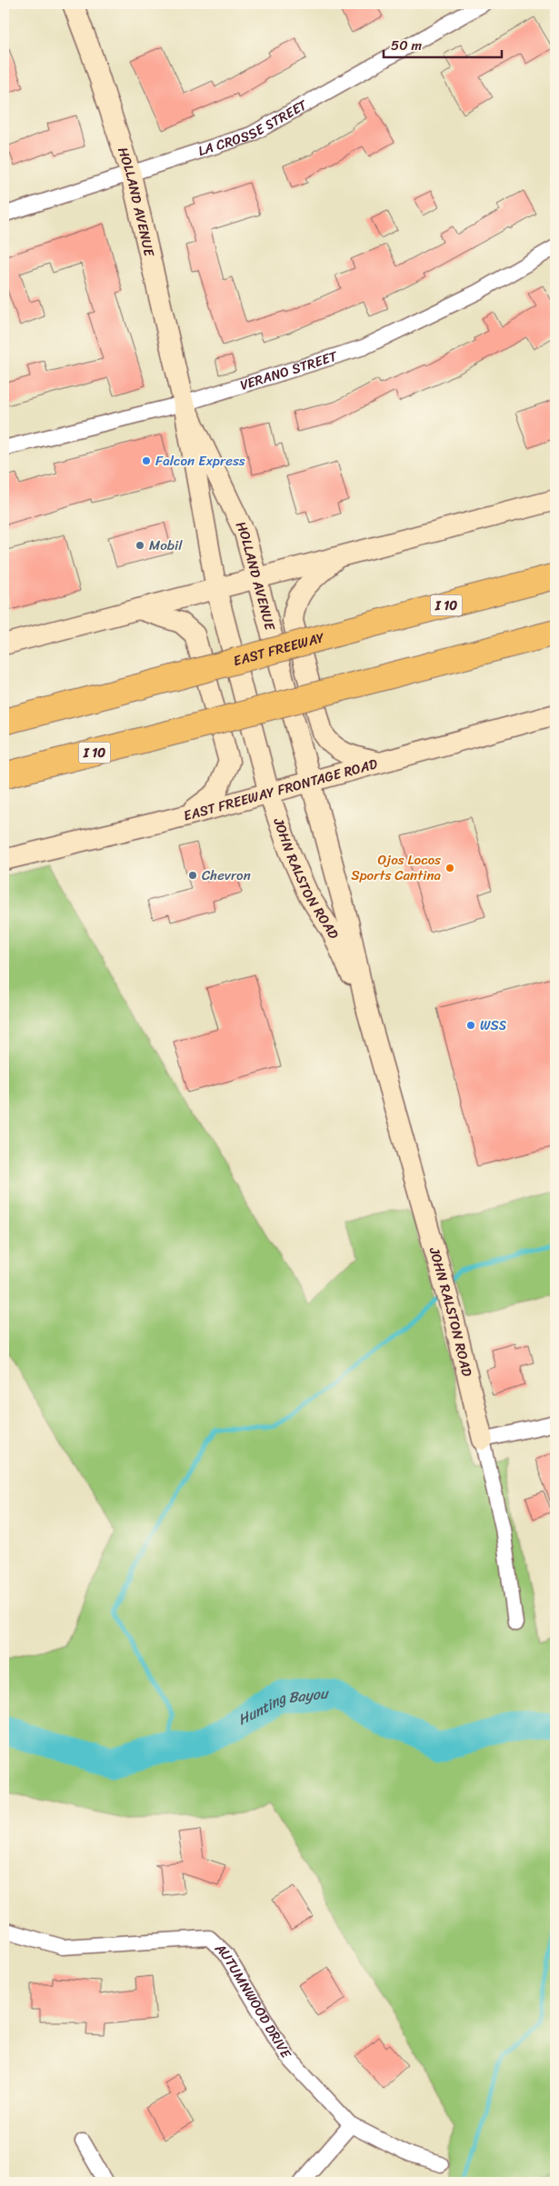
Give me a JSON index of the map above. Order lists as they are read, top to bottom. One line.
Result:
{"streets":{"highway":["I 10","EAST FREEWAY"],"main road":["HOLLAND AVENUE","EAST FREEWAY FRONTAGE ROAD","JOHN RALSTON ROAD"],"street":["LA CROSSE STREET","VERANO STREET","AUTUMNWOOD DRIVE"]},"crossings":[["LA CROSSE STREET","HOLLAND AVENUE"],["HOLLAND AVENUE","VERANO STREET"],["HOLLAND AVENUE","EAST FREEWAY FRONTAGE ROAD"],["HOLLAND AVENUE","JOHN RALSTON ROAD"],["EAST FREEWAY FRONTAGE ROAD","JOHN RALSTON ROAD"]],"water":["Hunting Bayou"],"places":["Falcon Express","Mobil","Ojos Locos Sports Cantina","Chevron","WSS"],"scale_bar":"50 m"}
